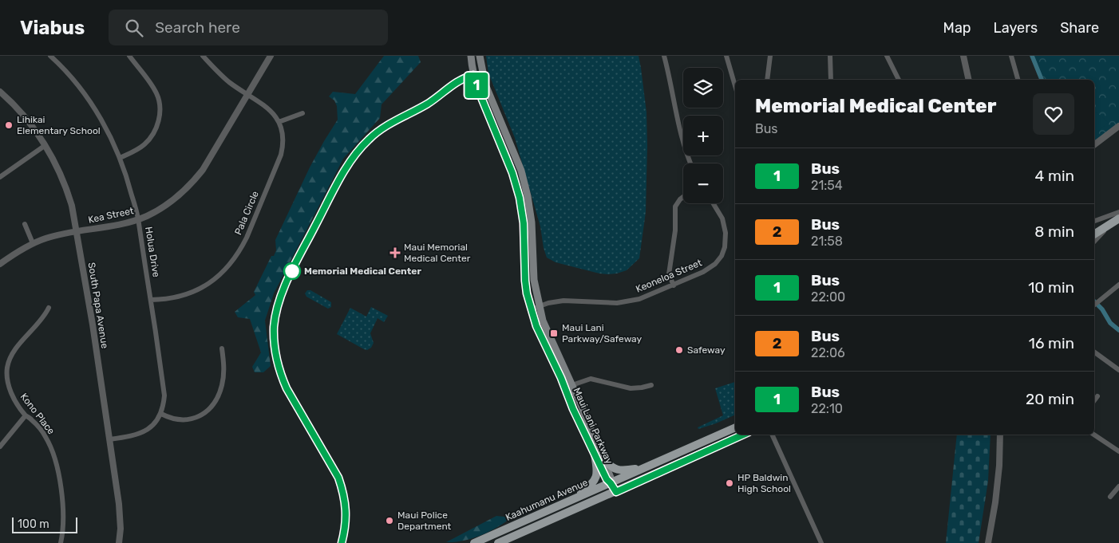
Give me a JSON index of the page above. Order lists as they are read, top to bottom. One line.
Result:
{"streets":{"main road":["Maui Lani Parkway","Kaahumanu Avenue"],"street":["Pala Circle","Kea Street","Holua Drive","Keoneloa Street","South Papa Avenue","Kono Place"]},"crossings":[["Pala Circle","Kea Street"],["Pala Circle","Holua Drive"],["Kea Street","Holua Drive"],["Kea Street","South Papa Avenue"],["Keoneloa Street","Maui Lani Parkway"],["Maui Lani Parkway","Kaahumanu Avenue"]],"places":{"other":["Lihikai Elementary School","Memorial Medical Center","Safeway","HP Baldwin High School","Maui Police Department"],"health":["Maui Memorial Medical Center"],"transit":["Maui Lani Parkway/Safeway"]},"lines":["bus line 1"],"scale_bar":"100 m","page":{"header":"Viabus","search":"Search here","nav":["Map","Layers","Share"],"on_map":"1","map_buttons":["+","−"],"heading":["Memorial Medical Center","Bus"],"list":[{"mark":"1","name":"Bus","note":"21:54","value":"4 min"},{"mark":"2","name":"Bus","note":"21:58","value":"8 min"},{"mark":"1","name":"Bus","note":"22:00","value":"10 min"},{"mark":"2","name":"Bus","note":"22:06","value":"16 min"},{"mark":"1","name":"Bus","note":"22:10","value":"20 min"}],"scale":"100 m"}}
